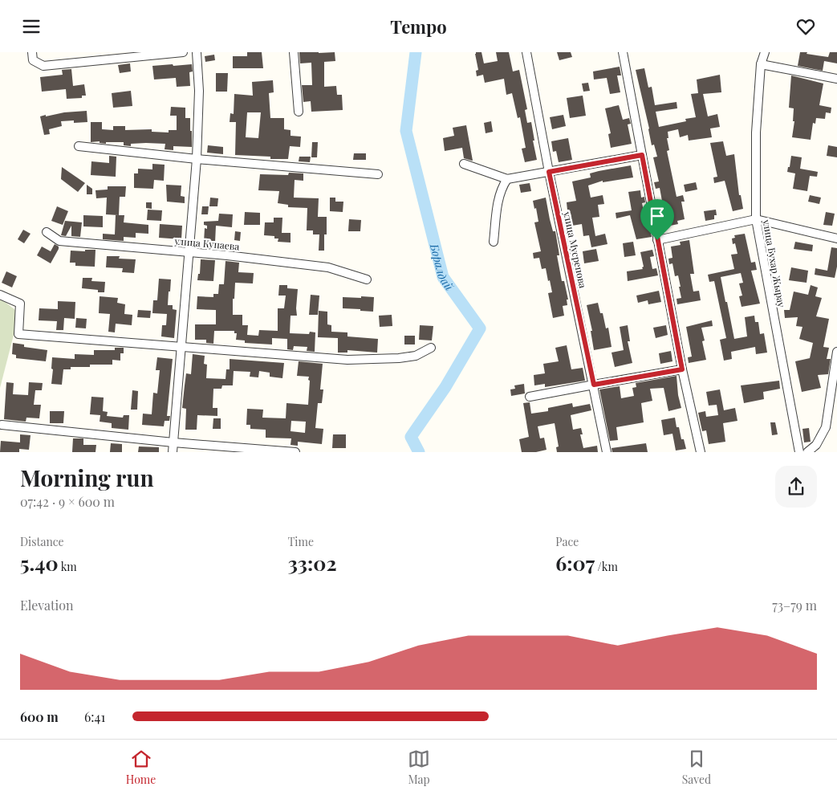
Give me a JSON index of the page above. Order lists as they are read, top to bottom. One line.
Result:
{"streets":{"street":["улица Кунаева","улица Мусрепова","улица Бухар Жырау"]},"water":["Боралдай"],"page":{"header":"Tempo","heading":["Morning run","07:42 · 9 × 600 m"],"stats":[["Distance","5.40 km"],["Time","33:02"],["Pace","6:07 /km"]],"chart":["Elevation","73–79 m"],"list":[{"name":"600 m","note":"6:41"}],"tabs":["Home","Map","Saved"]}}
